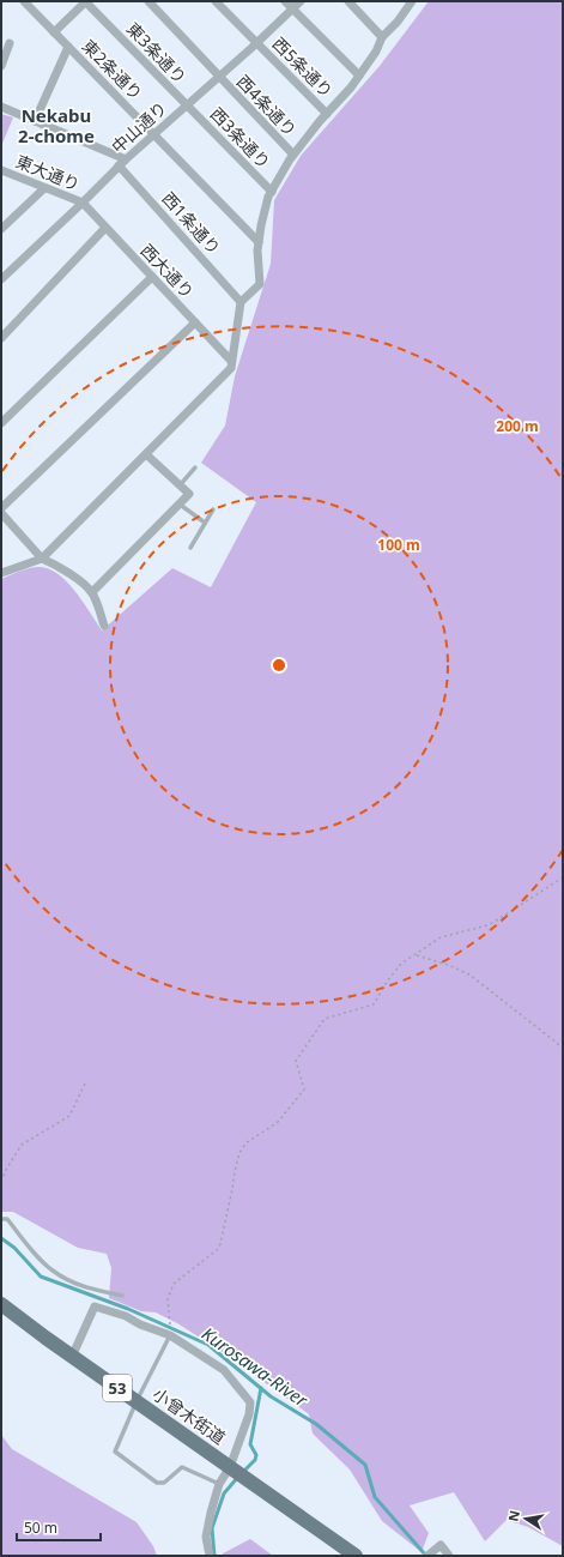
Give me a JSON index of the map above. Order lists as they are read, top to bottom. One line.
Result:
{"streets":{"main road":["53","小曾木街道"],"street":["東3条通り","西5条通り","東2条通り","西4条通り","中山通り","西3条通り","東大通り","西1条通り","西大通り"]},"crossings":[["東3条通り","中山通り"],["東3条通り","西3条通り"],["西5条通り","中山通り"],["東2条通り","中山通り"],["西4条通り","中山通り"],["中山通り","西3条通り"],["中山通り","東大通り"],["中山通り","西1条通り"],["中山通り","西大通り"],["東大通り","西大通り"]],"districts":["Nekabu 2-chome"],"water":["Kurosawa-River"],"scale_bar":"50 m","north":"left","rings":["200 m","100 m"]}
